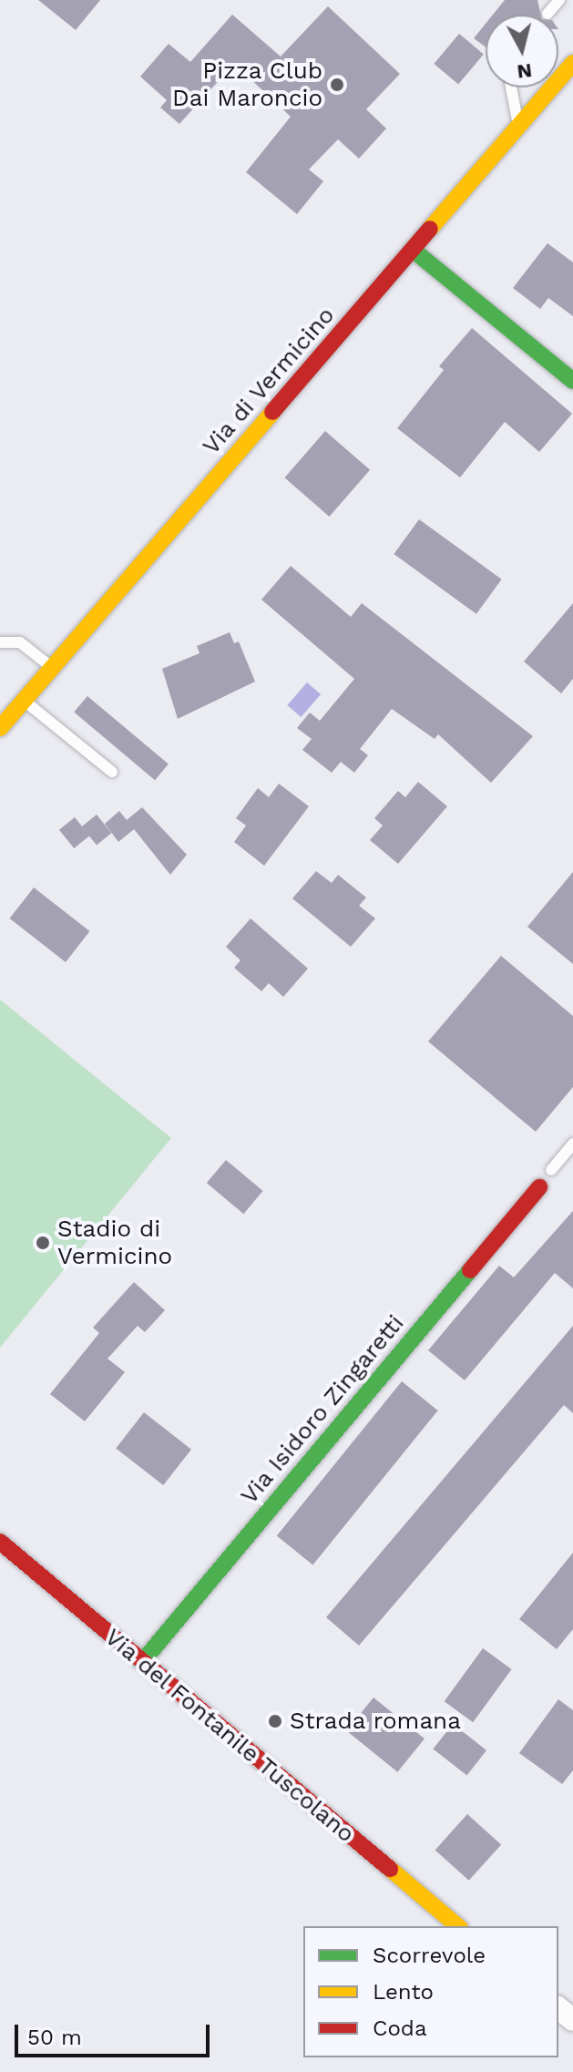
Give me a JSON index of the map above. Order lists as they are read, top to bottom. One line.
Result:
{"streets":{"street":["Via di Vermicino","Via Isidoro Zingaretti","Via del Fontanile Tuscolano"]},"crossings":[["Via Isidoro Zingaretti","Via del Fontanile Tuscolano"]],"places":["Pizza Club Dai Maroncio","Stadio di Vermicino","Strada romana"],"legend":["Scorrevole","Lento","Coda"],"scale_bar":"50 m","north":"bottom"}
